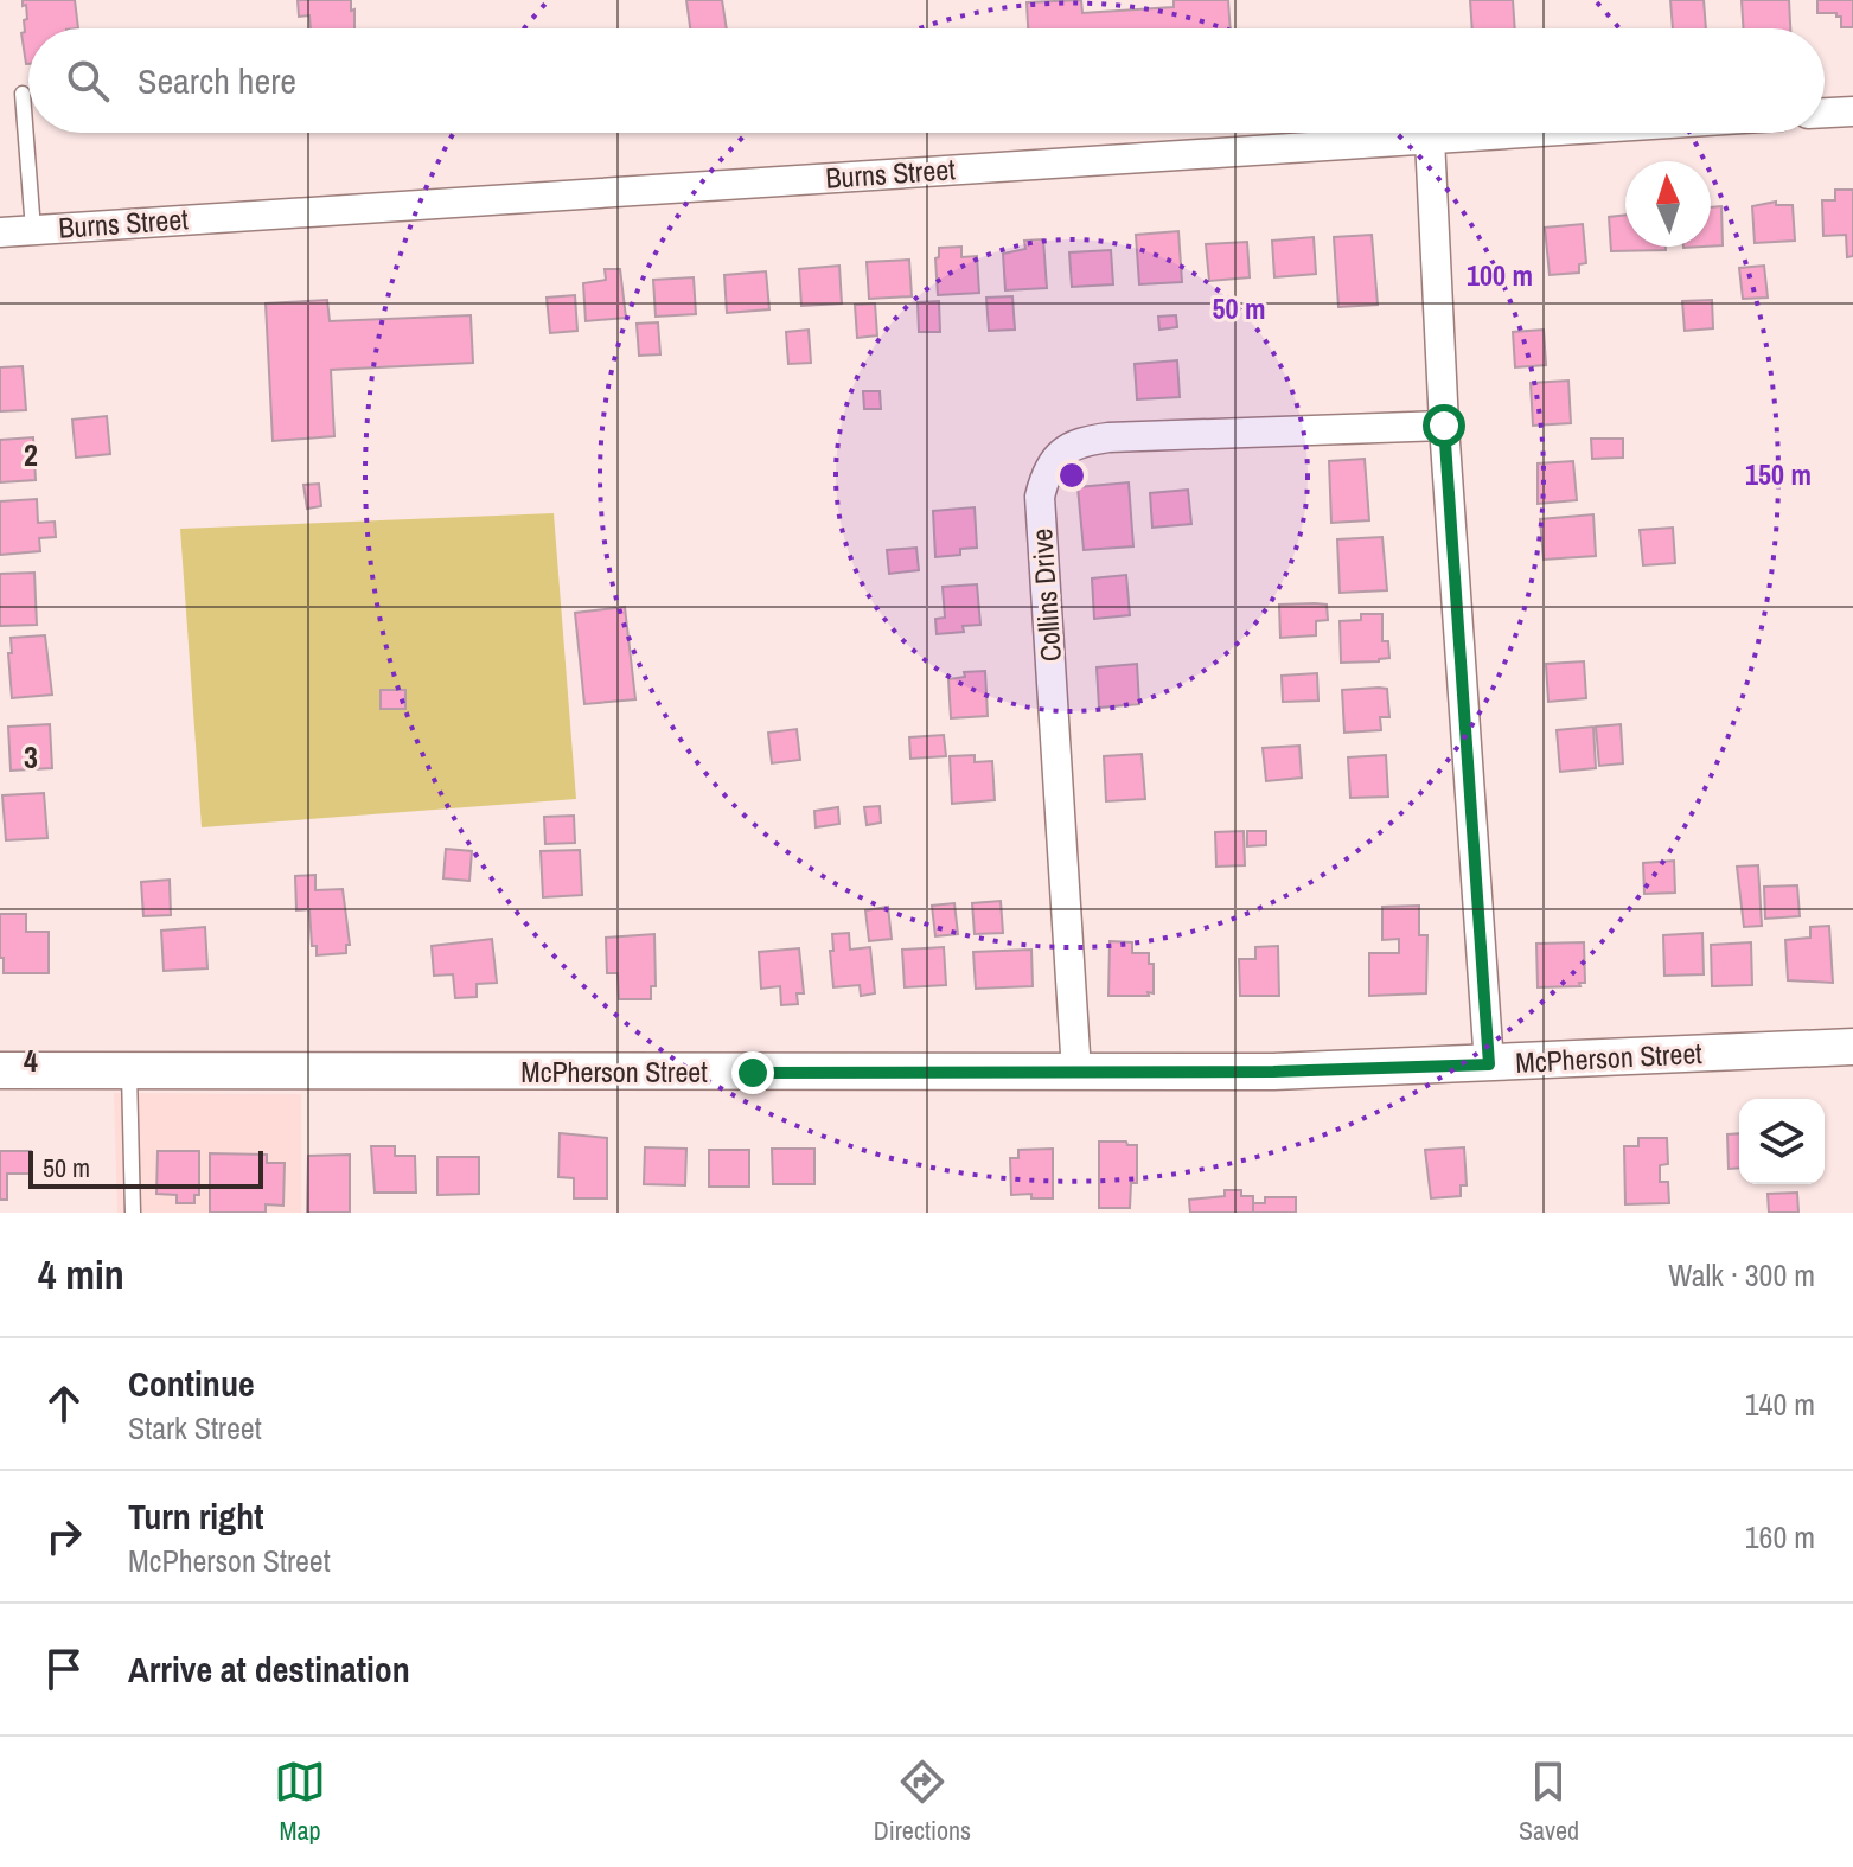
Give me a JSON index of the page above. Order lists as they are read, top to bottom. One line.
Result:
{"streets":{"street":["Burns Street","Collins Drive","McPherson Street"]},"crossings":[["Collins Drive","McPherson Street"]],"scale_bar":"50 m","north":"top","page":{"search":"Search here","scale":"50 m","heading":["4 min","Walk · 300 m"],"list":[["Continue","Stark Street","140 m"],["Turn right","McPherson Street","160 m"],"Arrive at destination"],"nav":["Map","Directions","Saved"]},"grid":{"rows":["2","3","4"]},"rings":["100 m","50 m","150 m"]}
